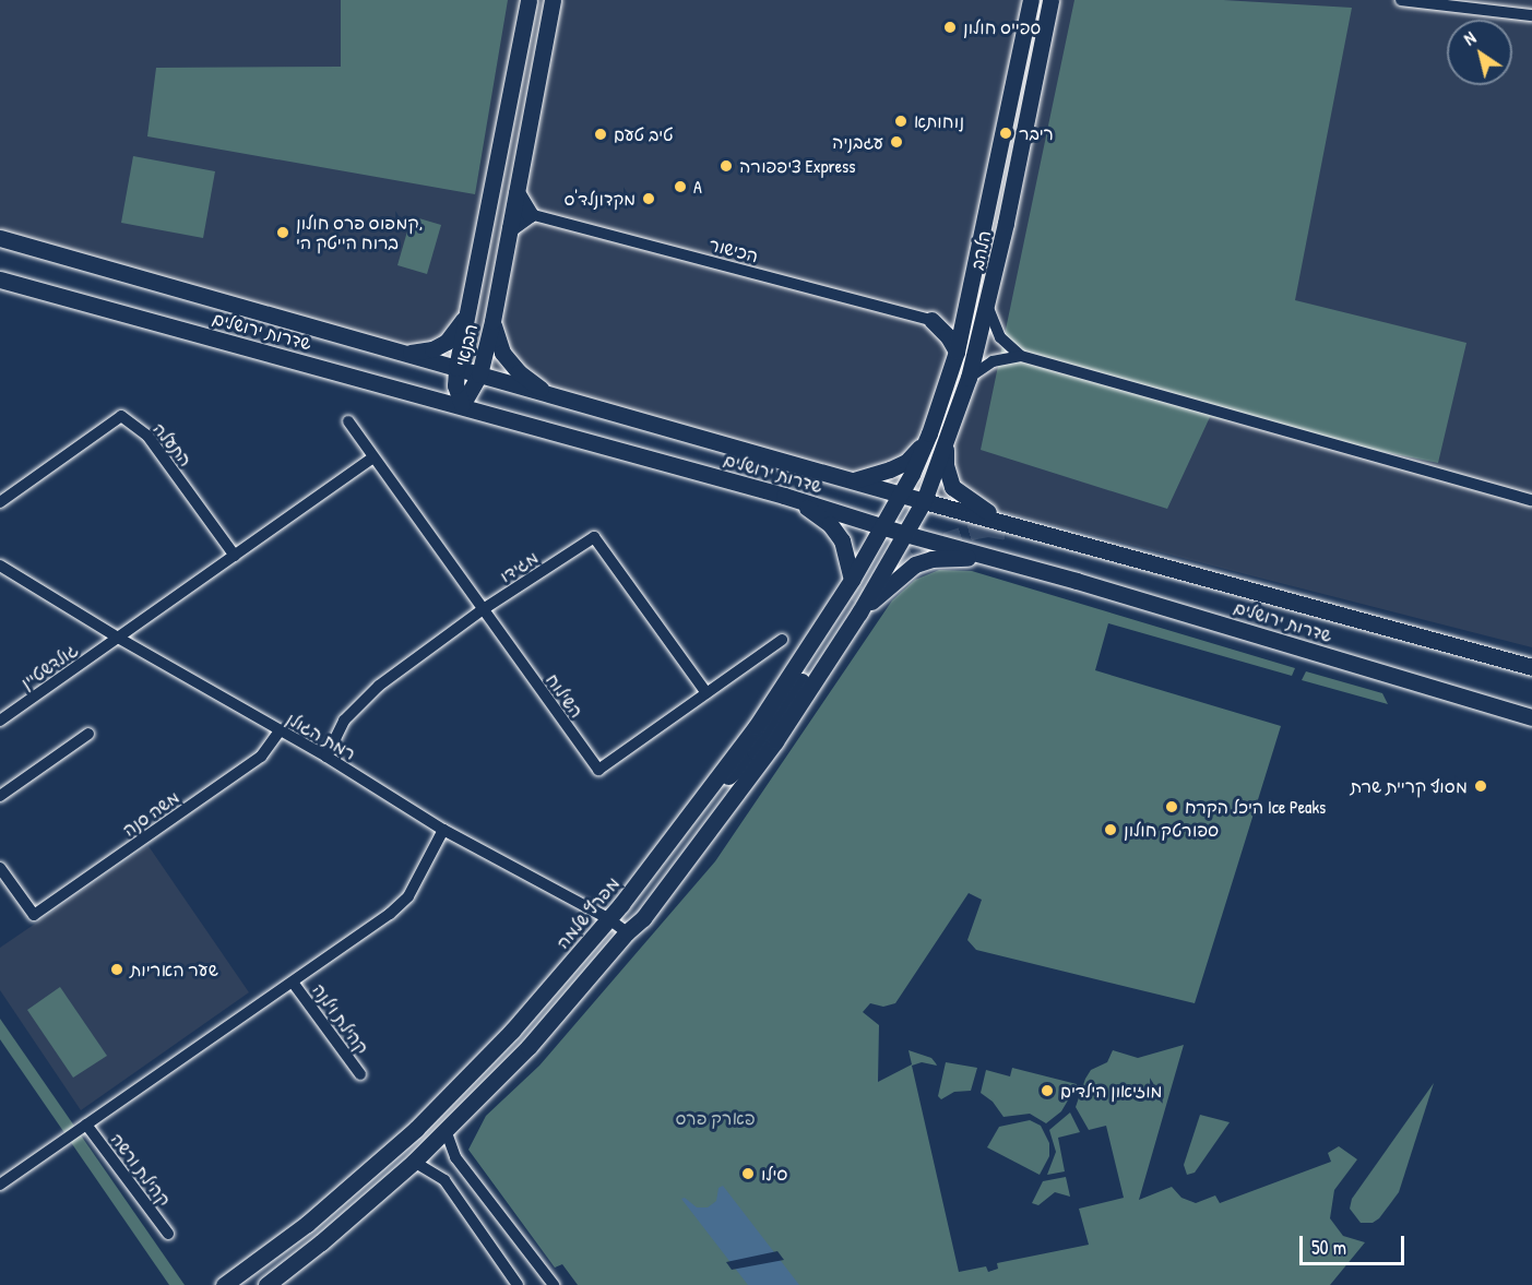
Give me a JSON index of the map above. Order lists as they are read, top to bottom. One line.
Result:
{"streets":{"main road":["הלהב","שדרות ירושלים","הבנאי","מפרץ שלמה"],"street":["הכישור","התעלה","מגידו","גולדשטיין","השילוח","רמת הגולן","משה סנה","קהילת וילנה","קהילת ורשה"]},"crossings":[["הלהב","שדרות ירושלים"],["הלהב","מפרץ שלמה"],["שדרות ירושלים","הבנאי"],["שדרות ירושלים","מפרץ שלמה"],["מגידו","השילוח"],["מגידו","רמת הגולן"],["גולדשטיין","רמת הגולן"],["רמת הגולן","משה סנה"],["רמת הגולן","מפרץ שלמה"]],"parks":["פארק פרס"],"places":["ספייס חולון","נוחותא","ריבר","טיב טעם","עגבניה","ציפפורה Express","A","מקדונלד'ס","קמפוס פרס חולון, ברוח הייטק הי","מסוף קריית שרת","היכל הקרח Ice Peaks","ספורטק חולון","שער האריות","מוזיאון הילדים","סילו"],"scale_bar":"50 m","north":"top left"}
